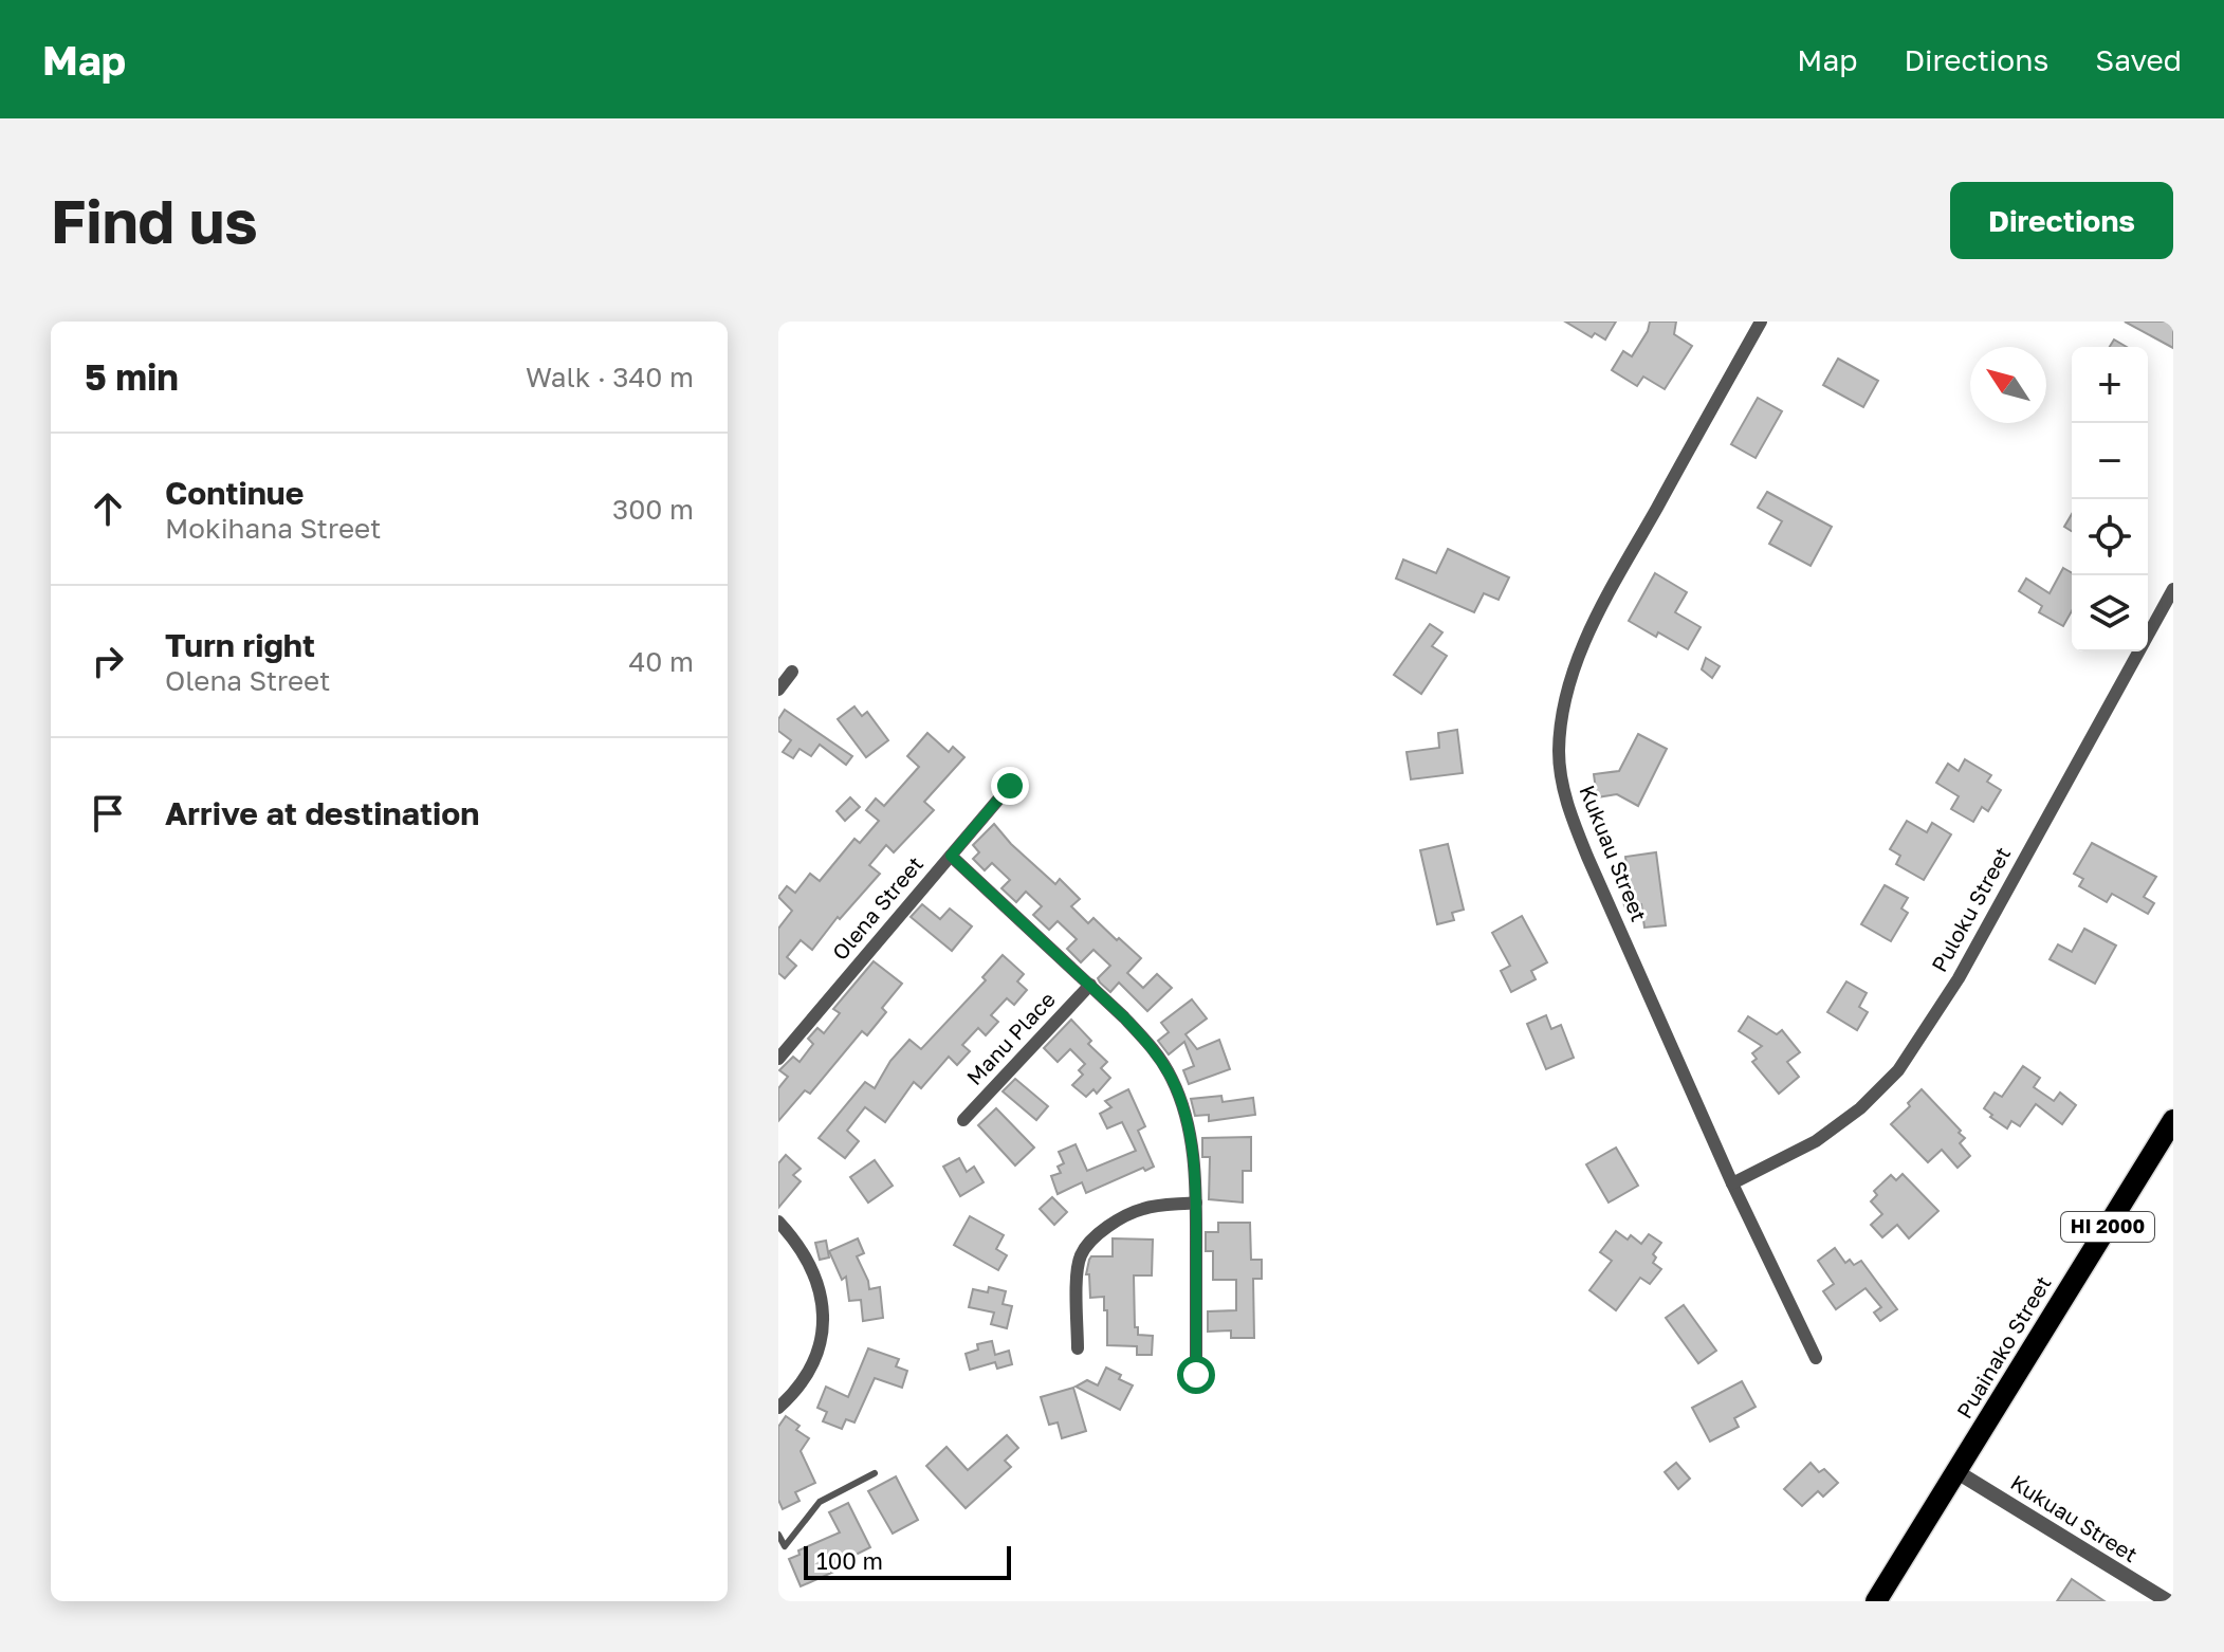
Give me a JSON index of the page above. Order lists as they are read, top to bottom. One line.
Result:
{"streets":{"highway":["HI 2000","Puainako Street"],"street":["Kukuau Street","Olena Street","Puloku Street","Manu Place"]},"crossings":[["Kukuau Street","Puloku Street"],["Kukuau Street","Puainako Street"]],"scale_bar":"100 m","north":"top left","page":{"header":"Map","nav":["Map","Directions","Saved"],"buttons":"Directions","title":"Find us","heading":["5 min","Walk · 340 m"],"map_buttons":["+","−"],"list":[["Continue","Mokihana Street","300 m"],["Turn right","Olena Street","40 m"],"Arrive at destination"],"scale":"100 m"}}
